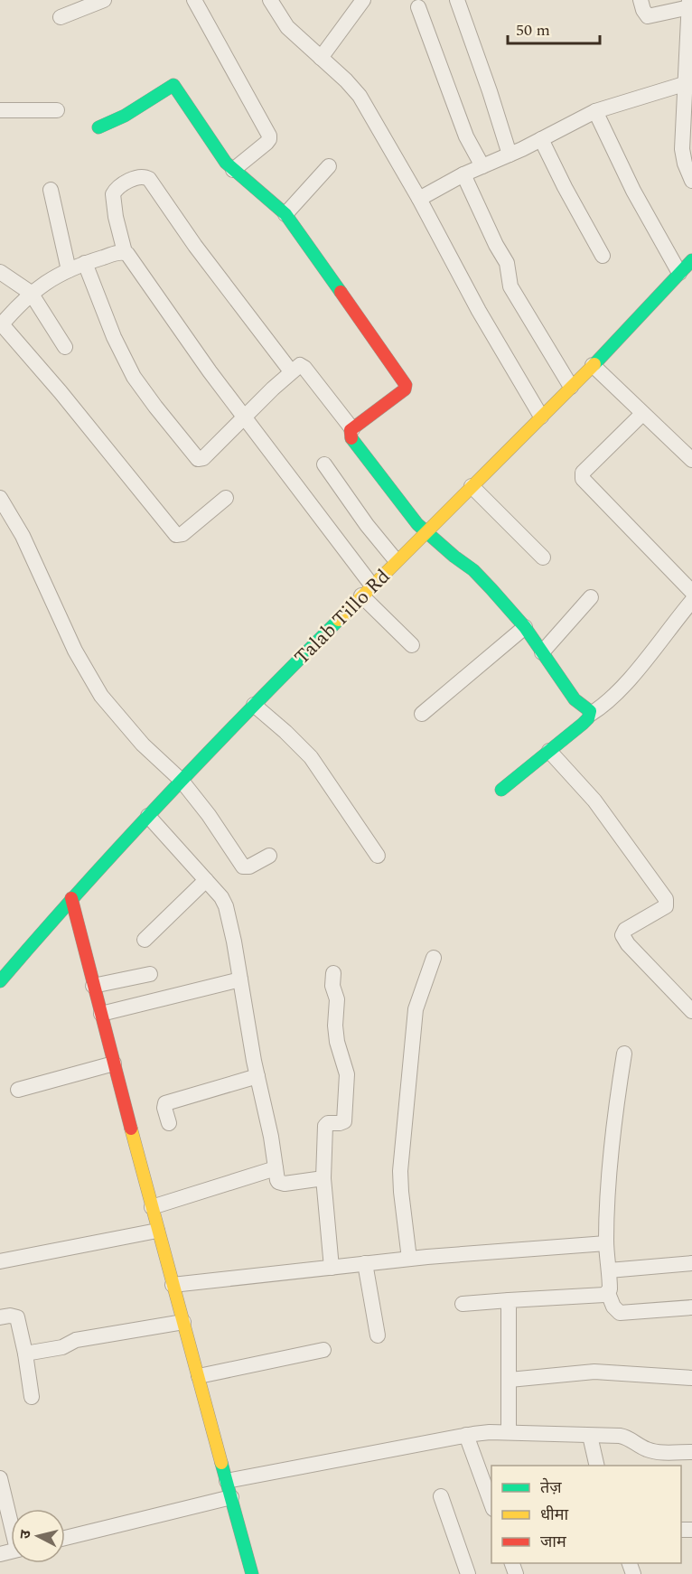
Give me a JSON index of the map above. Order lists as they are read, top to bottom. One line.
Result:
{"streets":{"street":["Talab Tillo Rd"]},"legend":["तेज़","धीमा","जाम"],"scale_bar":"50 m","north":"left"}
